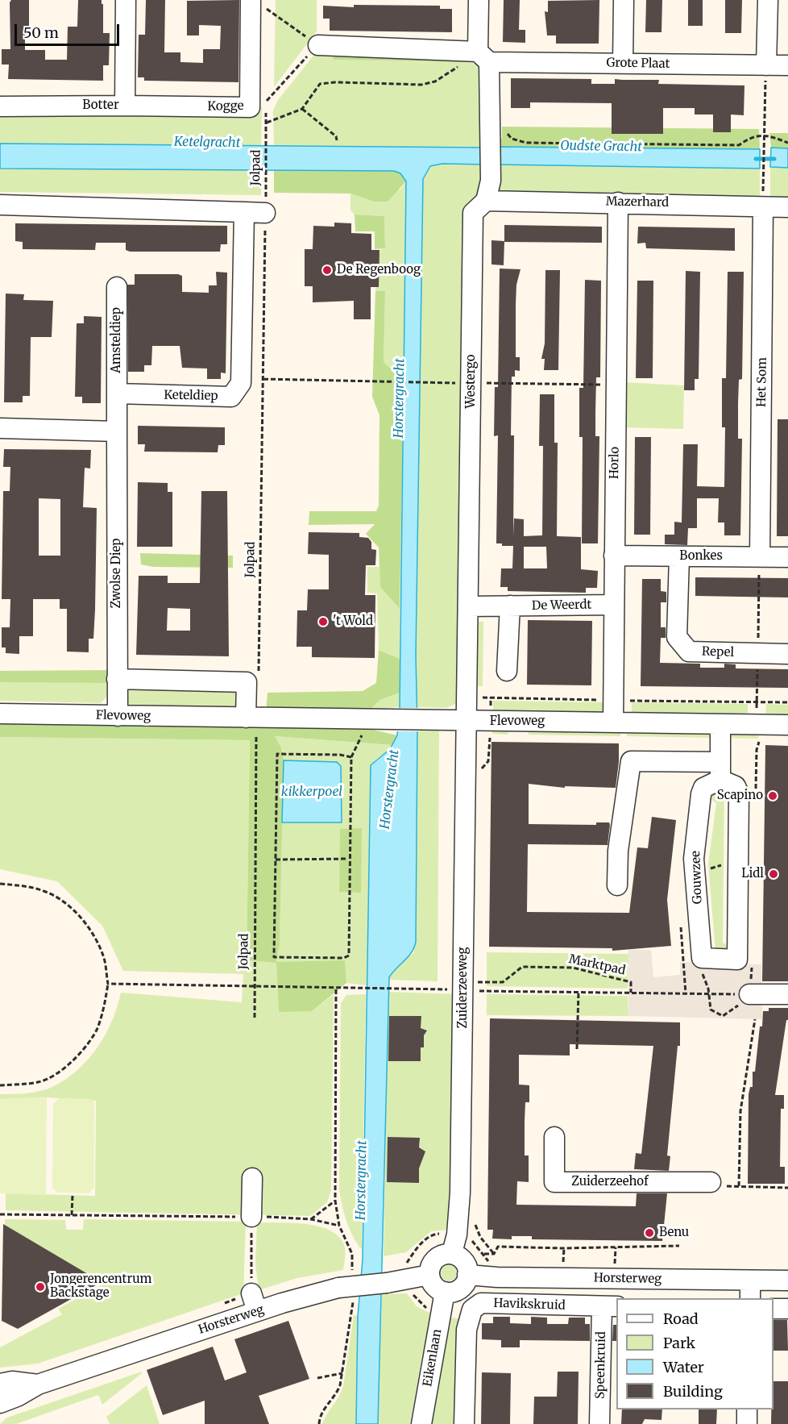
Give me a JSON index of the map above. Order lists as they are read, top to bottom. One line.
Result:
{"streets":{"street":["Grote Plaat","Botter","Kogge","Mazerhard","Amsteldiep","Westergo","Het Som","Keteldiep","Horlo","Bonkes","Zwolse Diep","De Weerdt","Repel","Flevoweg","Gouwzee","Zuiderzeeweg","Zuiderzeehof","Horsterweg","Havikskruid","Eikenlaan","Speenkruid"],"path":["Jolpad","Marktpad"]},"crossings":[["Grote Plaat","Westergo"],["Botter","Kogge"],["Jolpad","Flevoweg"],["Mazerhard","Westergo"],["Mazerhard","Het Som"],["Mazerhard","Horlo"],["Amsteldiep","Keteldiep"],["Westergo","De Weerdt"],["Westergo","Flevoweg"],["Westergo","Zuiderzeeweg"],["Het Som","Bonkes"],["Horlo","Bonkes"],["Horlo","De Weerdt"],["Horlo","Flevoweg"],["Bonkes","Repel"],["Zwolse Diep","Flevoweg"],["Flevoweg","Zuiderzeeweg"],["Marktpad","Zuiderzeeweg"],["Zuiderzeeweg","Horsterweg"],["Zuiderzeeweg","Eikenlaan"],["Horsterweg","Eikenlaan"],["Havikskruid","Speenkruid"]],"water":["Ketelgracht","Oudste Gracht","Horstergracht","kikkerpoel"],"places":["De Regenboog","'t Wold","Scapino","Lidl","Benu","Jongerencentrum Backstage"],"legend":["Road","Park","Water","Building"],"scale_bar":"50 m"}
